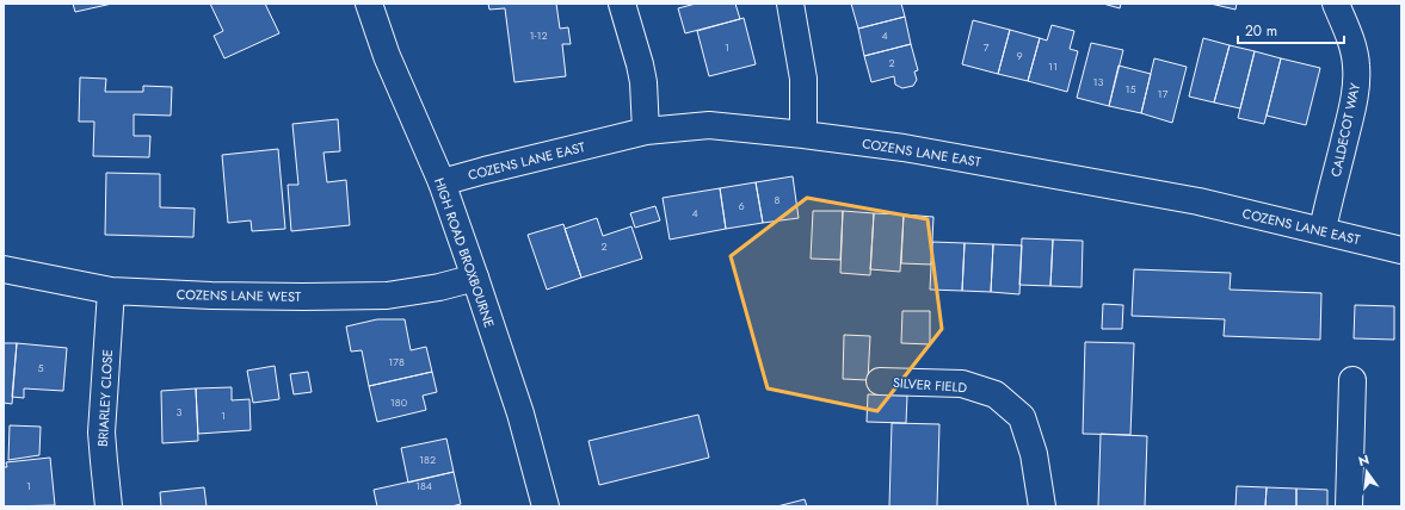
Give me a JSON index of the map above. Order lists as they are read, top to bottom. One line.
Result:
{"streets":{"street":["CALDECOT WAY","COZENS LANE EAST","HIGH ROAD BROXBOURNE","COZENS LANE WEST","SILVER FIELD","BRIARLEY CLOSE"]},"crossings":[["CALDECOT WAY","COZENS LANE EAST"],["COZENS LANE EAST","HIGH ROAD BROXBOURNE"],["HIGH ROAD BROXBOURNE","COZENS LANE WEST"],["COZENS LANE WEST","BRIARLEY CLOSE"]],"house_numbers":["1-12","4","1","7","9","2","11","13","15","17","8","6","4","2","178","5","180","3","1","182","1","184"],"scale_bar":"20 m","north":"top"}
